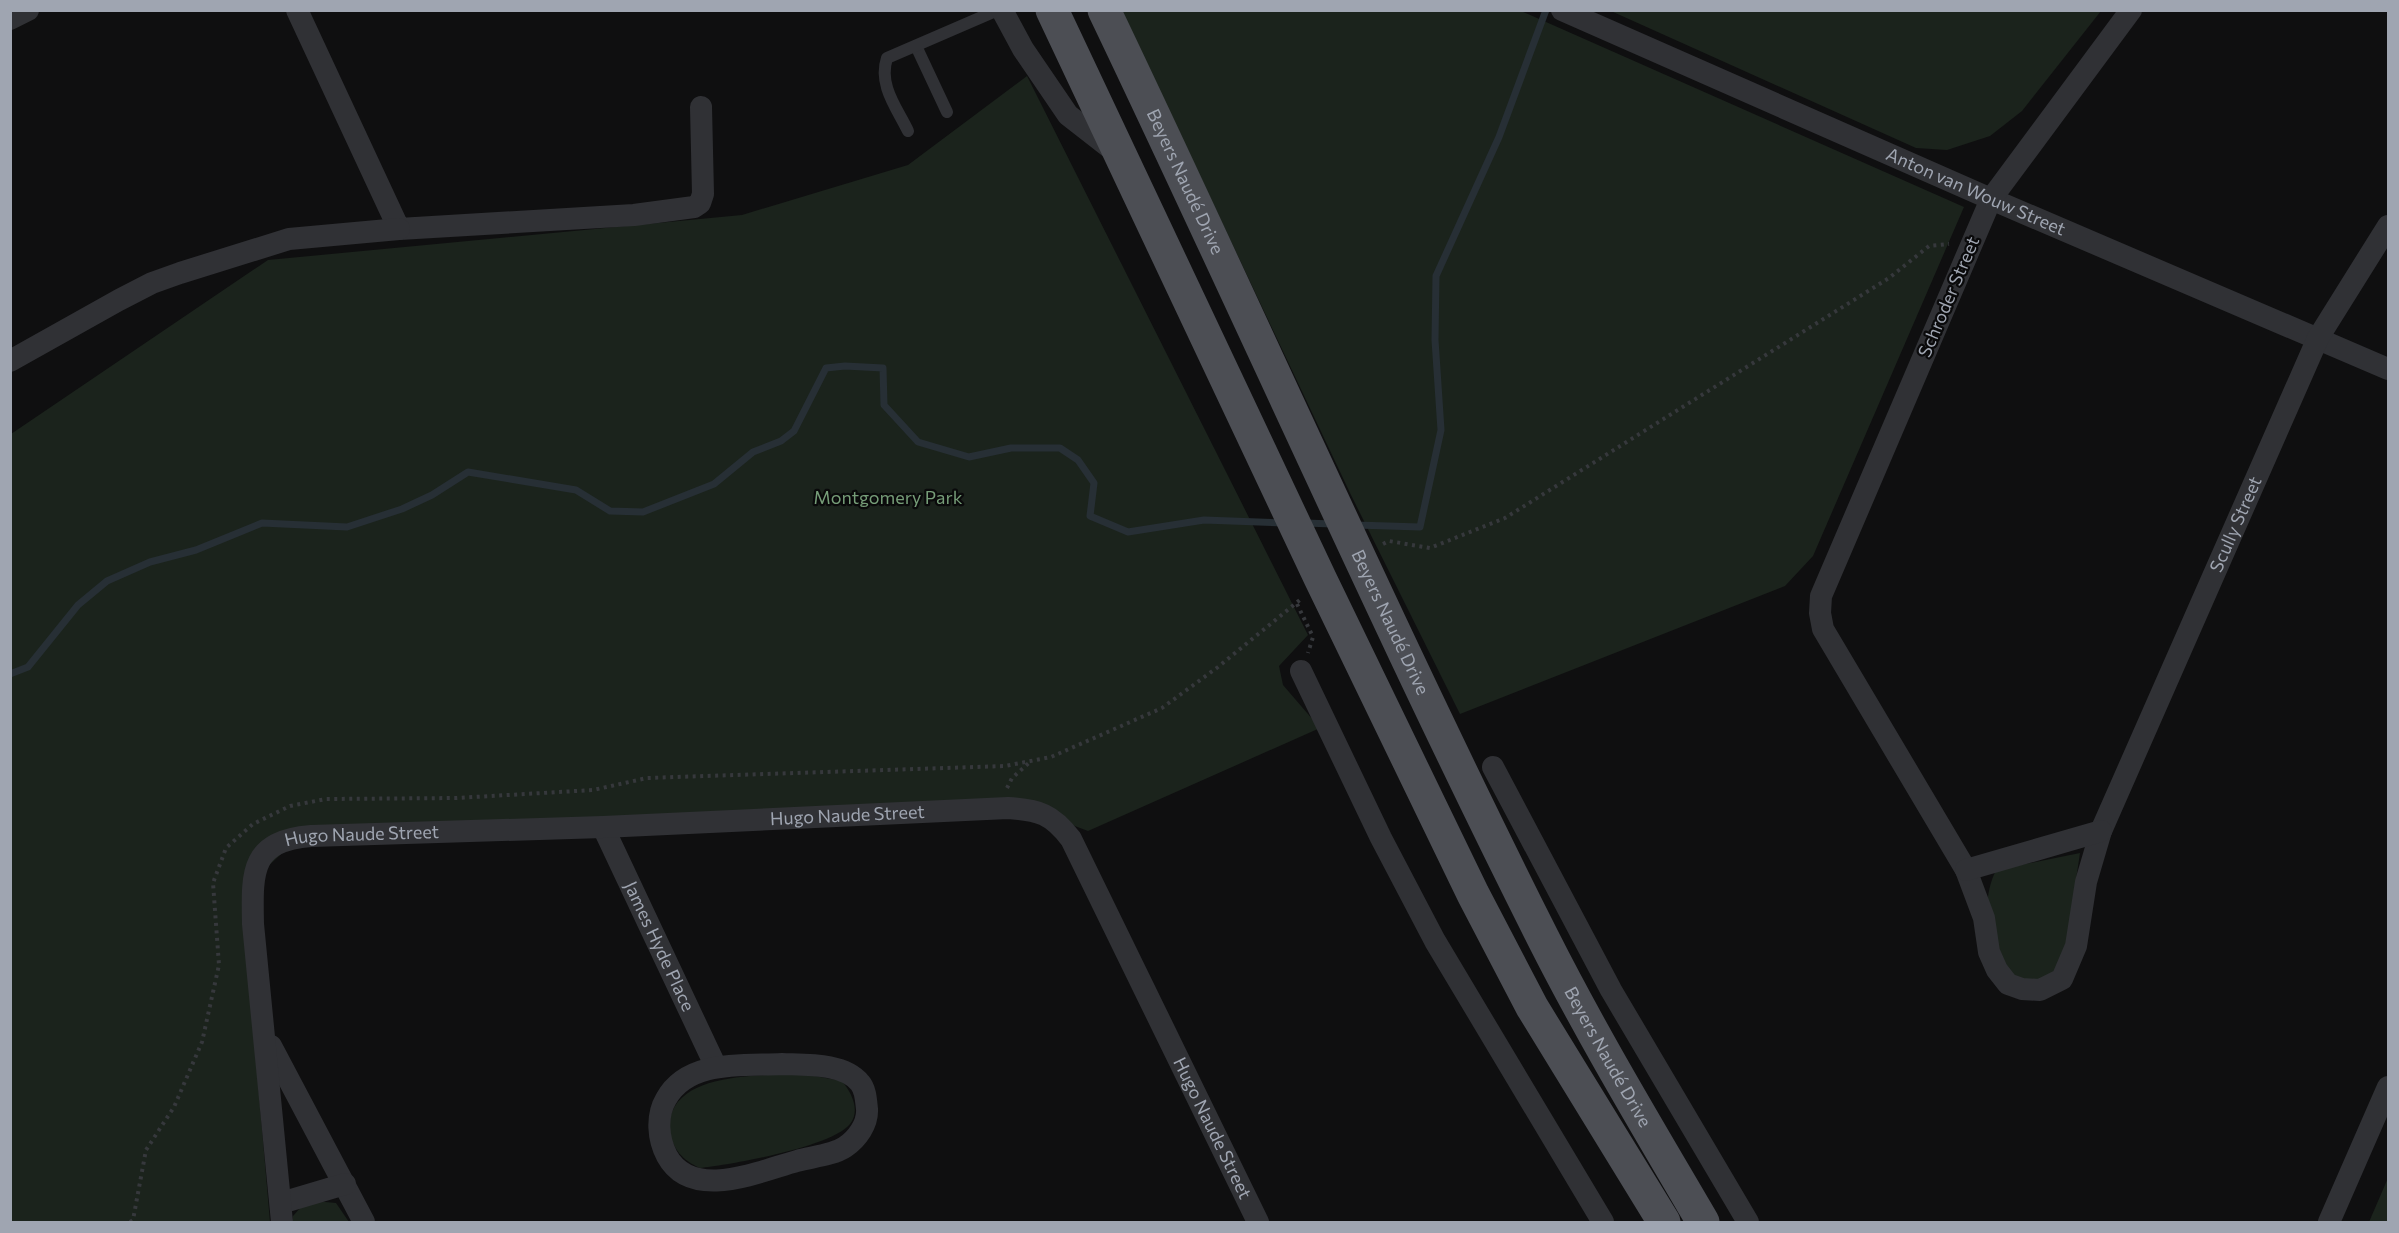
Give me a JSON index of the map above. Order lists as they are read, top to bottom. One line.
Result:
{"streets":{"main road":["Beyers Naudé Drive"],"street":["Anton van Wouw Street","Schroder Street","Scully Street","Hugo Naude Street","James Hyde Place"]},"crossings":[["Anton van Wouw Street","Schroder Street"],["Anton van Wouw Street","Scully Street"],["Schroder Street","Scully Street"],["Hugo Naude Street","James Hyde Place"]],"parks":["Montgomery Park"]}
